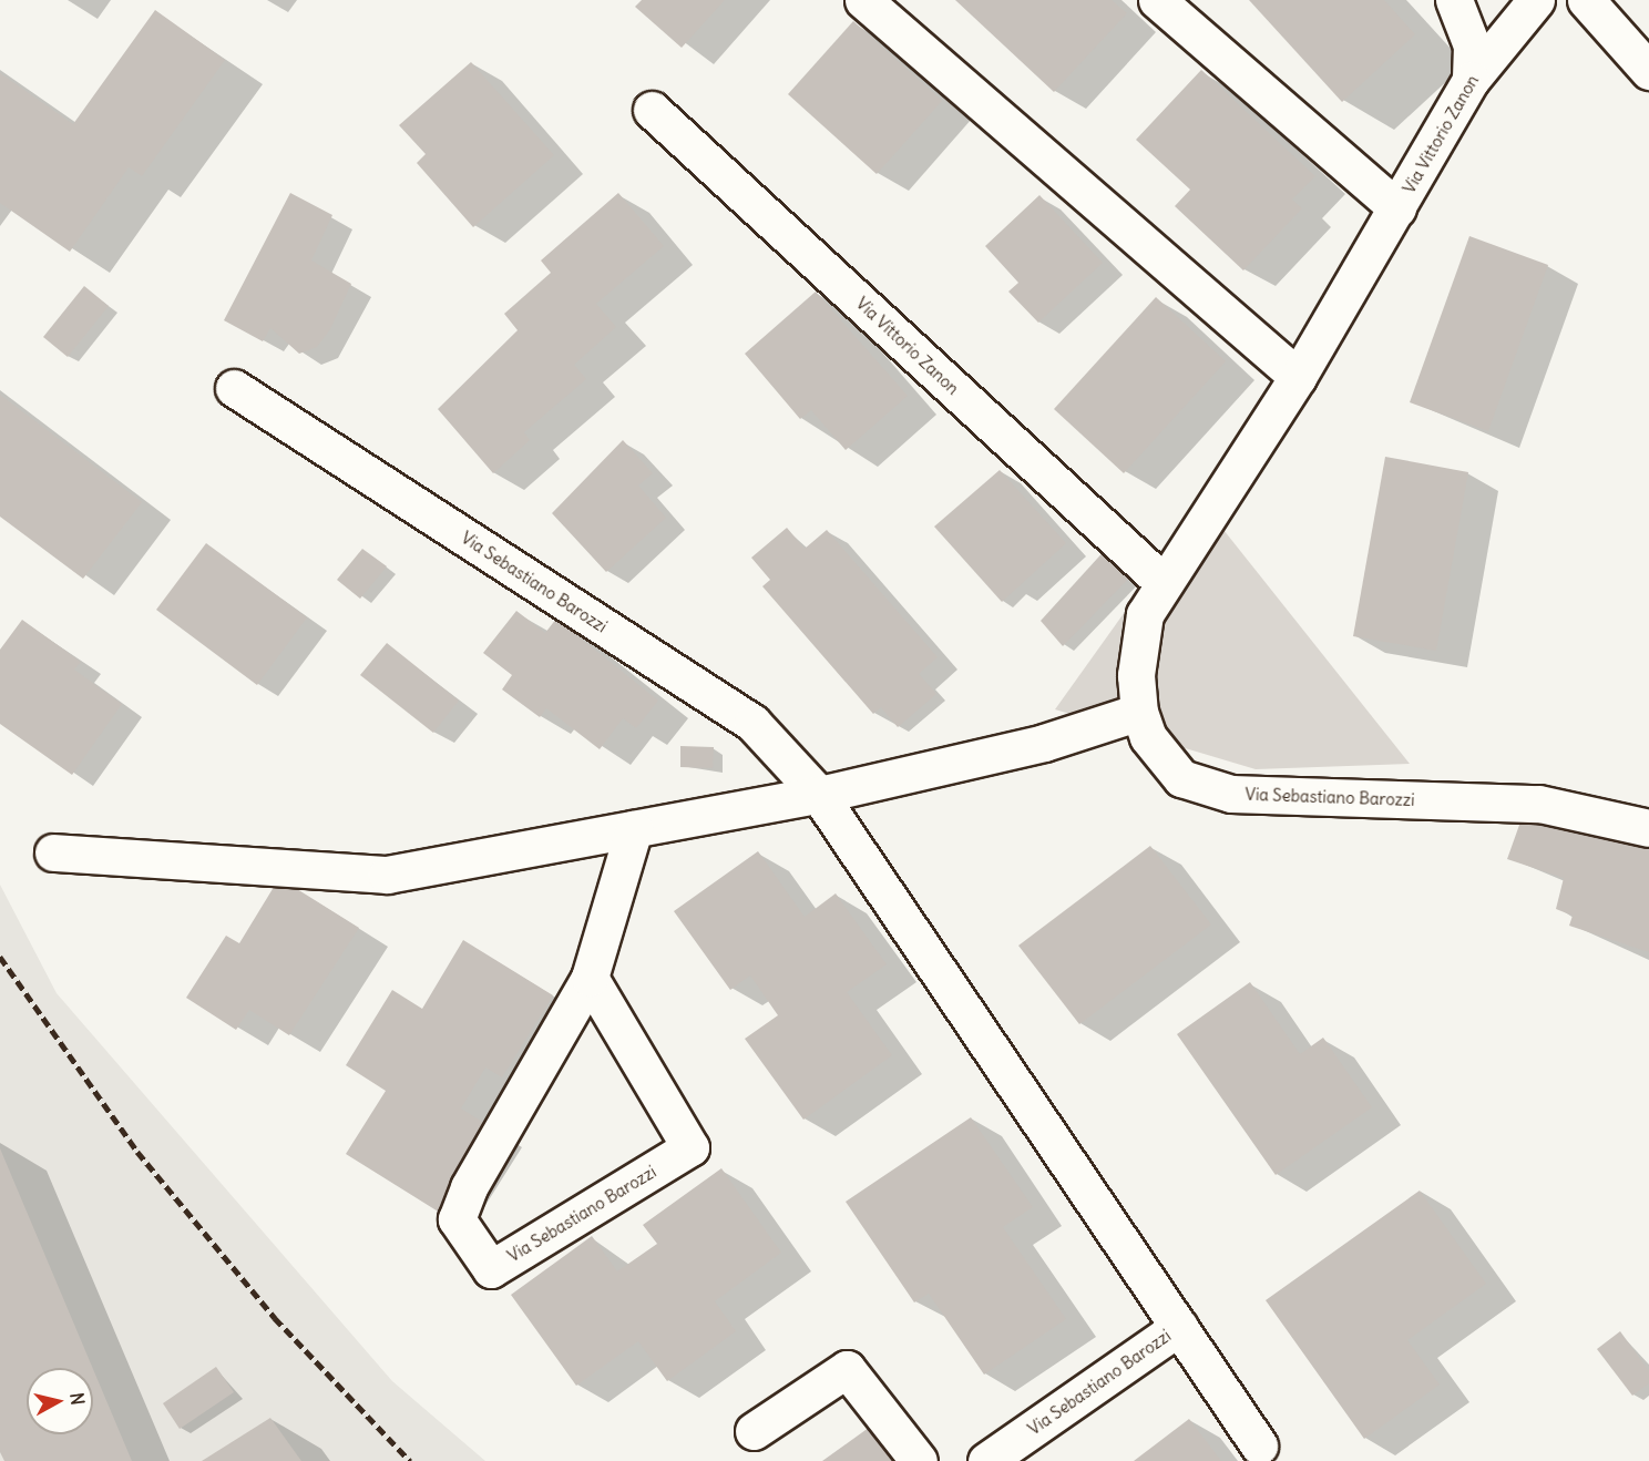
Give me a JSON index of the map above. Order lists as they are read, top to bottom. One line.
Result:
{"streets":{"street":["Via Vittorio Zanon","Via Sebastiano Barozzi"]},"crossings":[["Via Vittorio Zanon","Via Sebastiano Barozzi"]],"north":"right"}
